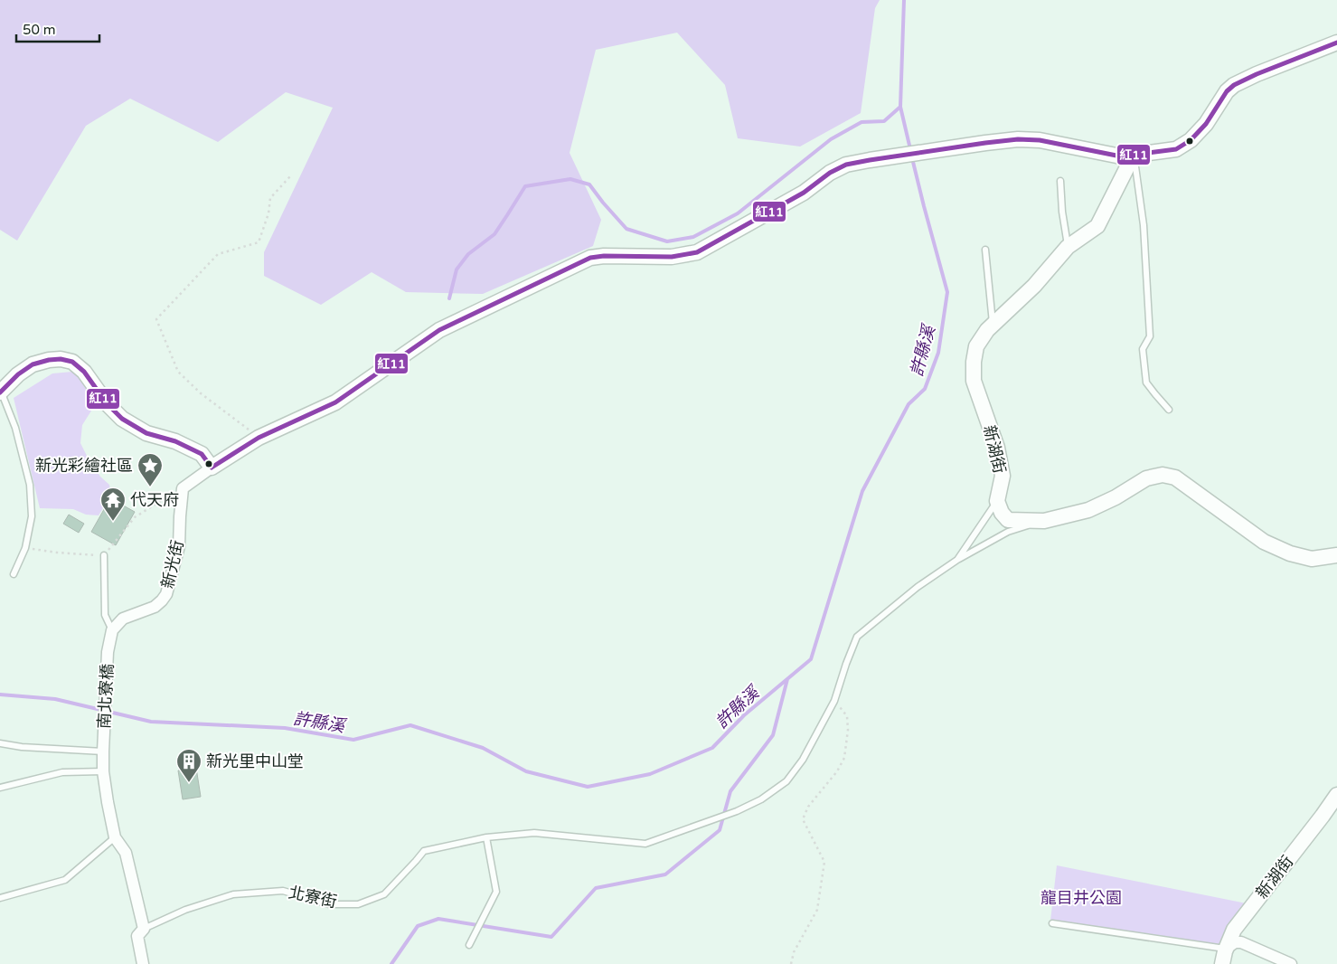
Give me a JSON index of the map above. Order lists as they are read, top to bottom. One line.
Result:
{"streets":{"street":["新湖街","新光街","南北寮橋"],"lane":["北寮街"]},"crossings":[["新光街","南北寮橋"]],"water":["許縣溪"],"parks":["龍目井公園"],"places":{"place":["新光彩繪社區"],"temple":["代天府"],"building":["新光里中山堂"]},"lines":["transit line 紅11"],"scale_bar":"50 m"}
